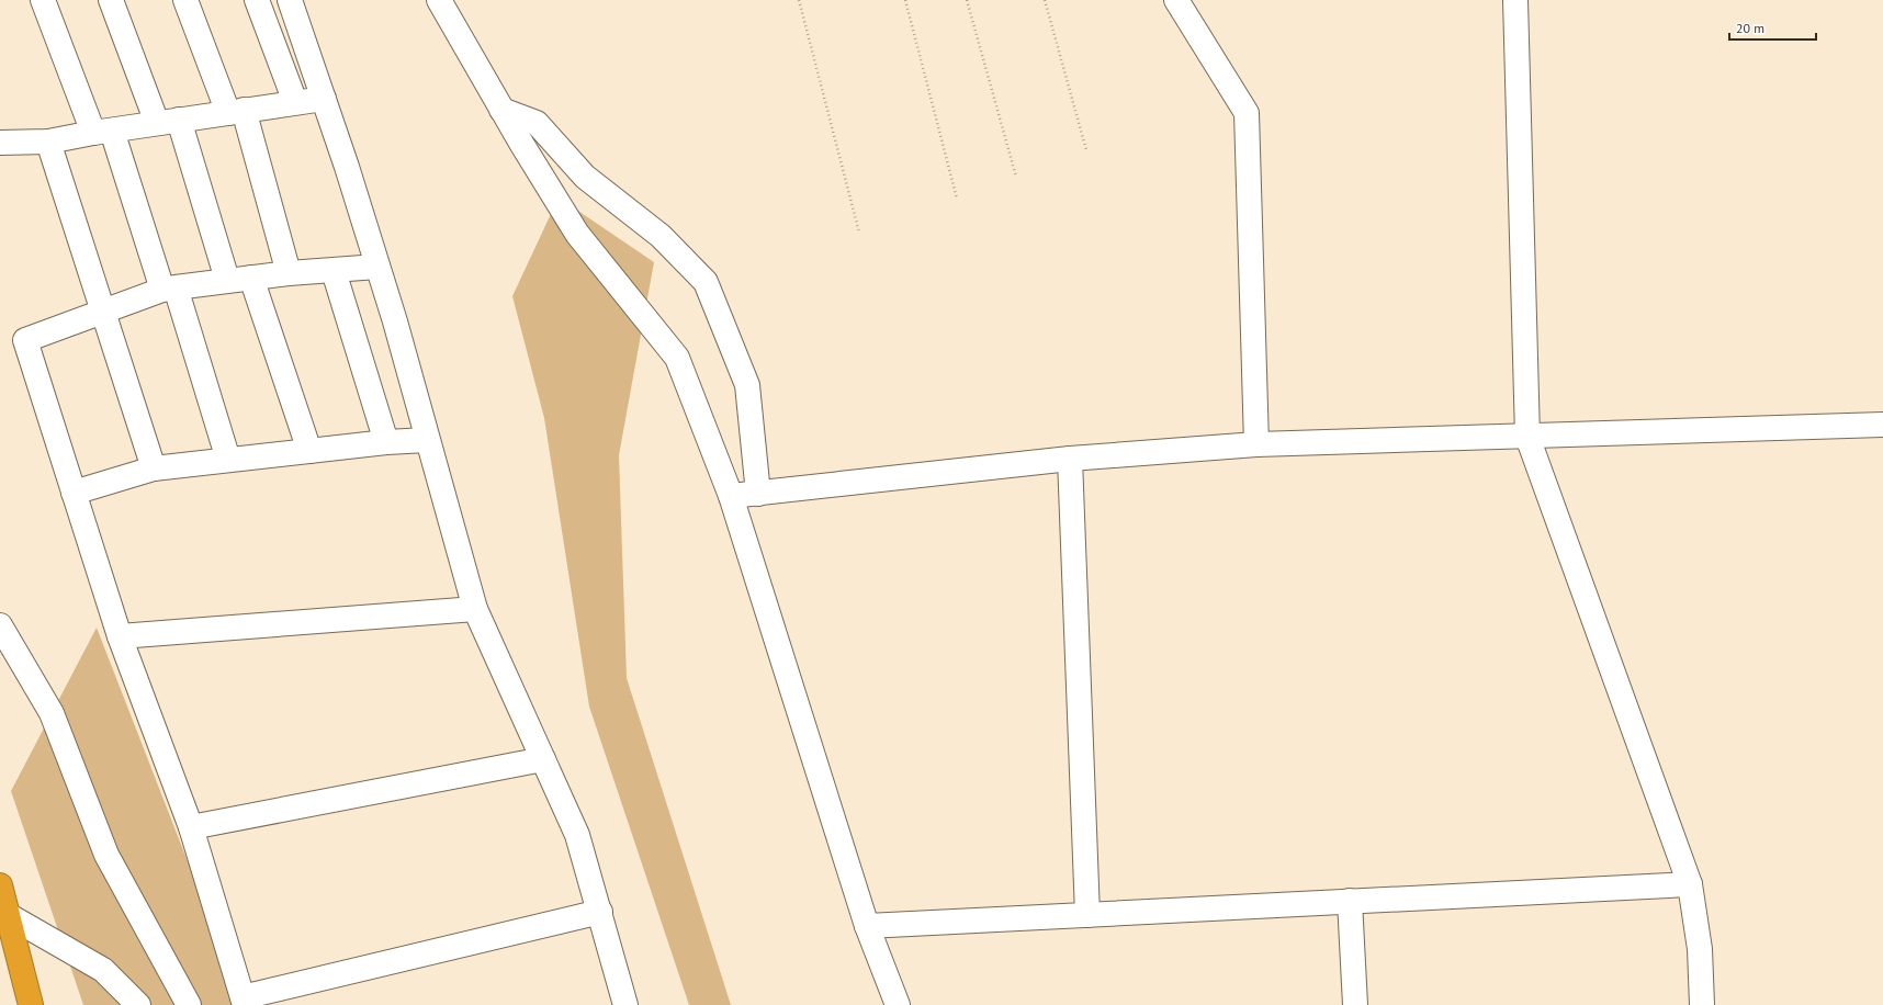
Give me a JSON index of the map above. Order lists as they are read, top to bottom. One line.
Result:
{"scale_bar":"20 m"}
